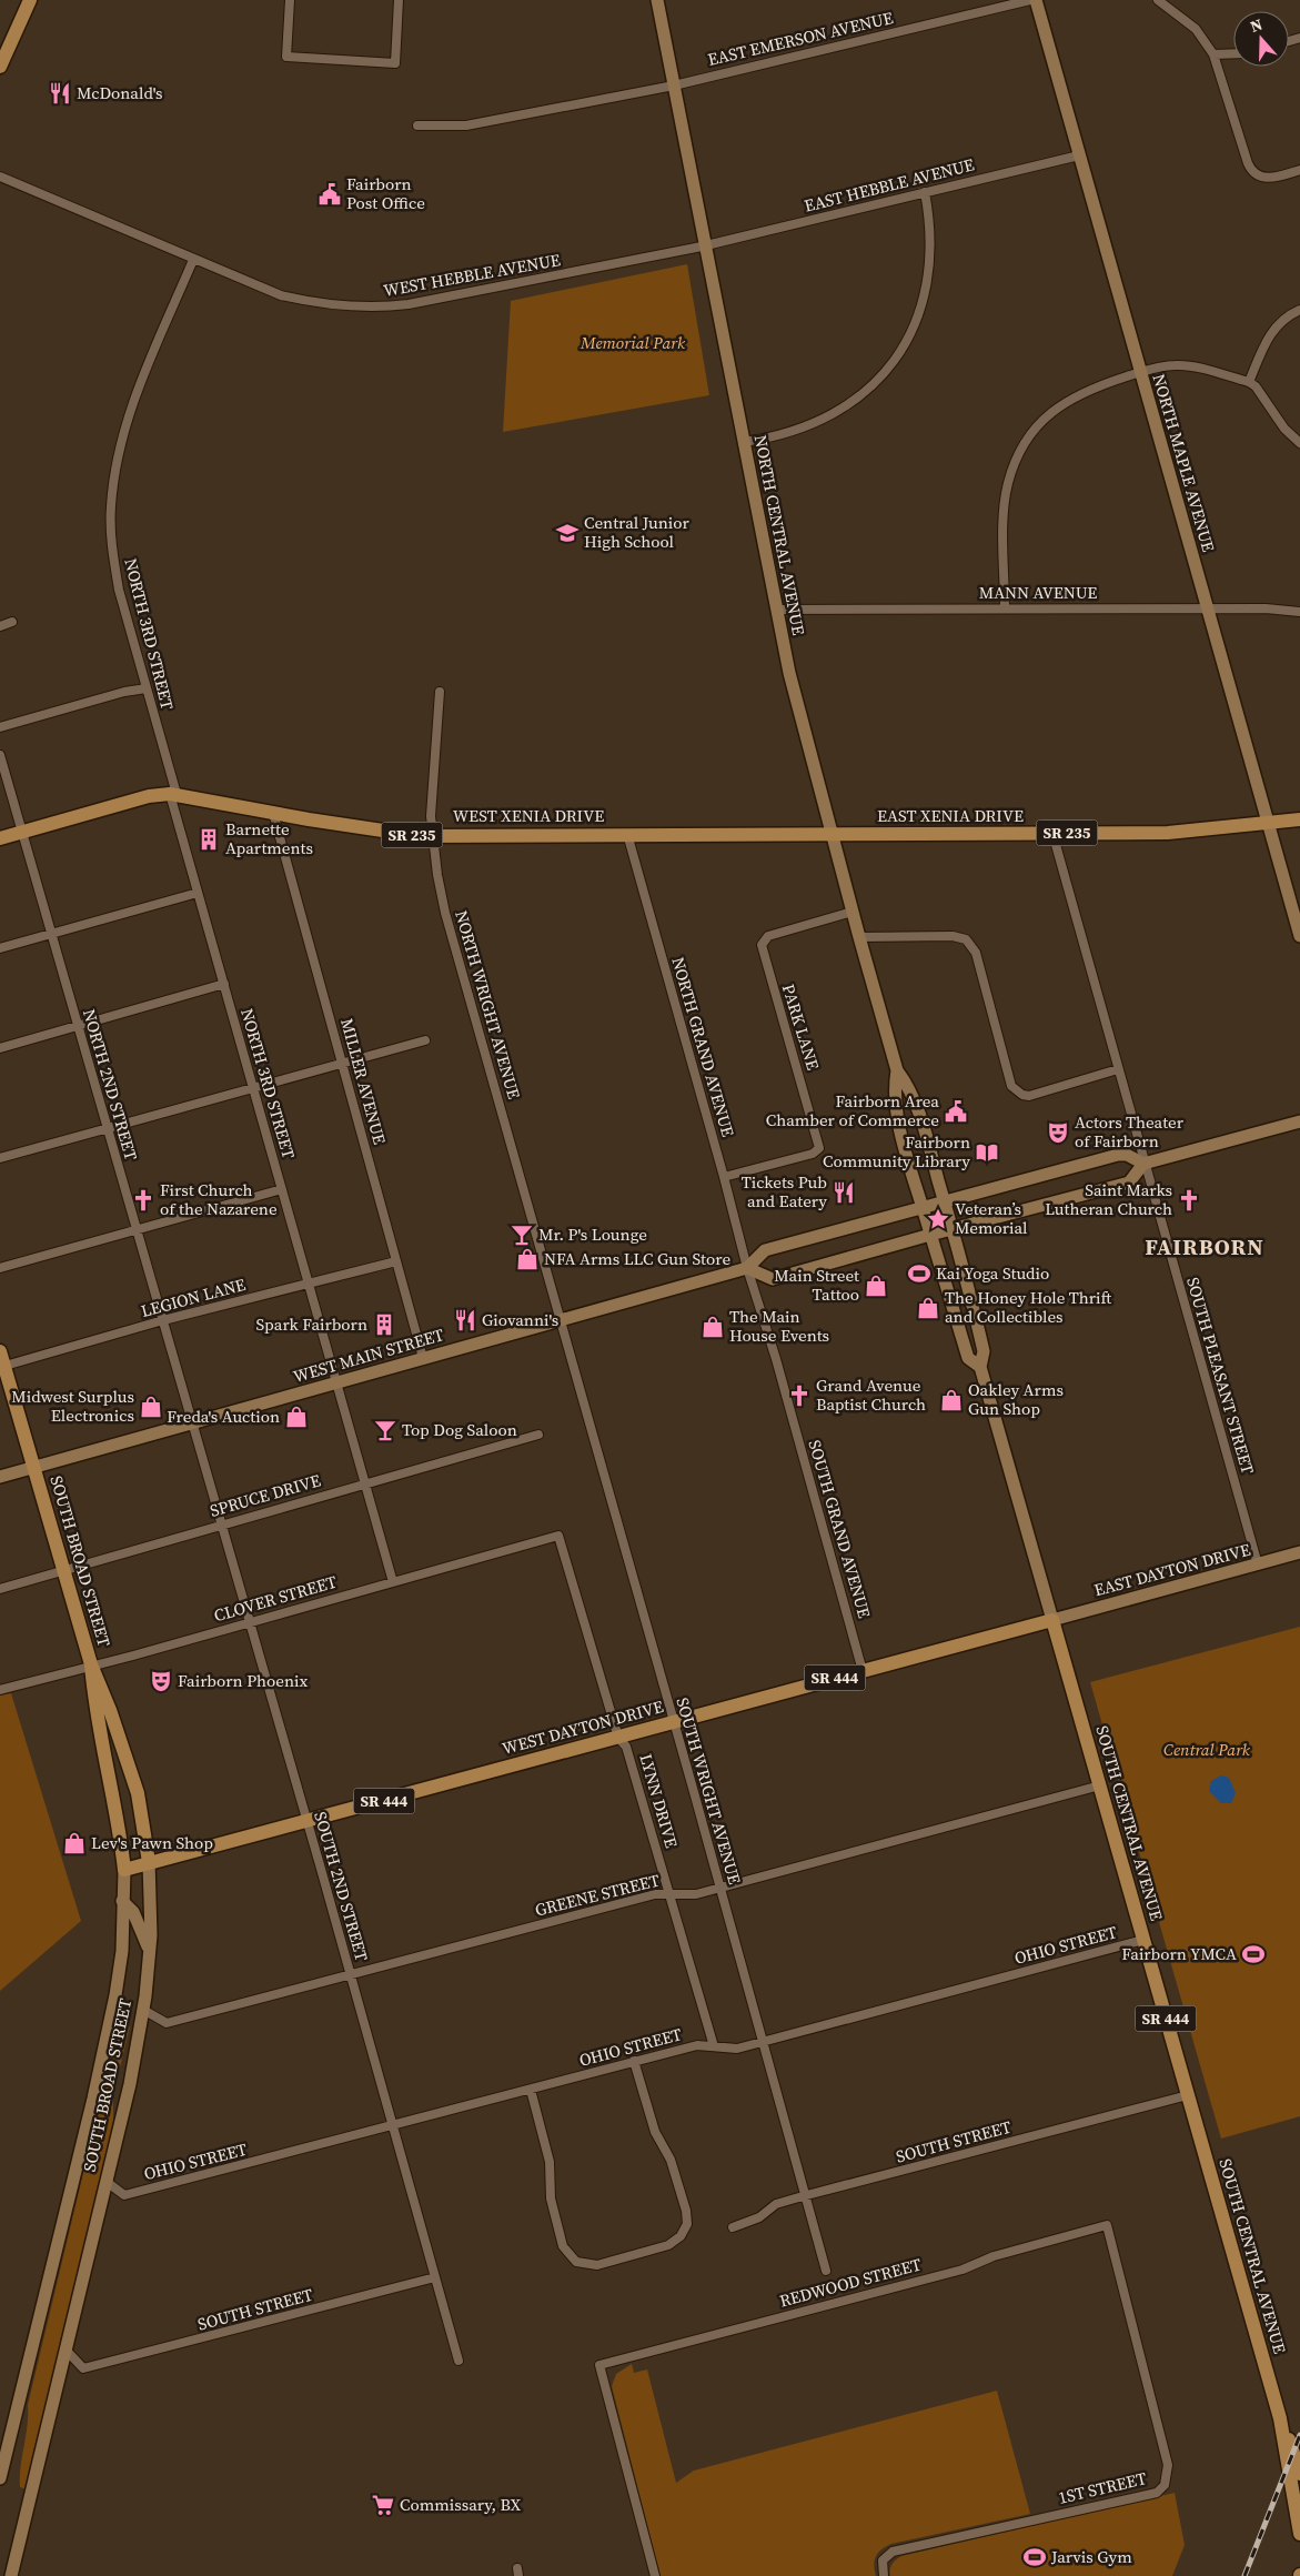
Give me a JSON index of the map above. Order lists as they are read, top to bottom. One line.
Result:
{"streets":{"main road":["WEST XENIA DRIVE","EAST XENIA DRIVE","SR 235","SOUTH BROAD STREET","SR 444","WEST DAYTON DRIVE","SOUTH CENTRAL AVENUE"],"street":["EAST EMERSON AVENUE","EAST HEBBLE AVENUE","WEST HEBBLE AVENUE","NORTH MAPLE AVENUE","NORTH CENTRAL AVENUE","MANN AVENUE","NORTH 3RD STREET","NORTH WRIGHT AVENUE","PARK LANE","NORTH GRAND AVENUE","MILLER AVENUE","NORTH 2ND STREET","LEGION LANE","WEST MAIN STREET","SOUTH PLEASANT STREET","SPRUCE DRIVE","SOUTH GRAND AVENUE","EAST DAYTON DRIVE","CLOVER STREET","SOUTH WRIGHT AVENUE","LYNN DRIVE","SOUTH 2ND STREET","GREENE STREET","OHIO STREET","SOUTH STREET","REDWOOD STREET","1ST STREET"]},"crossings":[["EAST EMERSON AVENUE","NORTH CENTRAL AVENUE"],["EAST HEBBLE AVENUE","WEST HEBBLE AVENUE"],["EAST HEBBLE AVENUE","NORTH MAPLE AVENUE"],["EAST HEBBLE AVENUE","NORTH CENTRAL AVENUE"],["WEST HEBBLE AVENUE","NORTH CENTRAL AVENUE"],["WEST HEBBLE AVENUE","NORTH 3RD STREET"],["NORTH MAPLE AVENUE","MANN AVENUE"],["NORTH MAPLE AVENUE","EAST XENIA DRIVE"],["NORTH CENTRAL AVENUE","MANN AVENUE"],["NORTH CENTRAL AVENUE","WEST XENIA DRIVE"],["NORTH CENTRAL AVENUE","EAST XENIA DRIVE"],["NORTH CENTRAL AVENUE","PARK LANE"],["NORTH CENTRAL AVENUE","WEST MAIN STREET"],["NORTH CENTRAL AVENUE","SOUTH CENTRAL AVENUE"],["NORTH 3RD STREET","WEST XENIA DRIVE"],["NORTH 3RD STREET","LEGION LANE"],["NORTH 3RD STREET","WEST MAIN STREET"],["NORTH 3RD STREET","SPRUCE DRIVE"],["NORTH 3RD STREET","CLOVER STREET"],["WEST XENIA DRIVE","EAST XENIA DRIVE"],["WEST XENIA DRIVE","NORTH WRIGHT AVENUE"],["WEST XENIA DRIVE","NORTH GRAND AVENUE"],["WEST XENIA DRIVE","MILLER AVENUE"],["WEST XENIA DRIVE","NORTH 2ND STREET"],["EAST XENIA DRIVE","SOUTH PLEASANT STREET"],["NORTH WRIGHT AVENUE","WEST MAIN STREET"],["NORTH WRIGHT AVENUE","SOUTH WRIGHT AVENUE"],["PARK LANE","NORTH GRAND AVENUE"],["NORTH GRAND AVENUE","WEST MAIN STREET"],["NORTH GRAND AVENUE","SOUTH GRAND AVENUE"],["MILLER AVENUE","LEGION LANE"],["MILLER AVENUE","WEST MAIN STREET"],["NORTH 2ND STREET","LEGION LANE"],["NORTH 2ND STREET","WEST MAIN STREET"],["NORTH 2ND STREET","SOUTH 2ND STREET"],["LEGION LANE","SOUTH BROAD STREET"],["WEST MAIN STREET","SOUTH PLEASANT STREET"],["WEST MAIN STREET","SOUTH GRAND AVENUE"],["WEST MAIN STREET","SOUTH BROAD STREET"],["WEST MAIN STREET","SOUTH WRIGHT AVENUE"],["WEST MAIN STREET","SOUTH 2ND STREET"],["SOUTH PLEASANT STREET","EAST DAYTON DRIVE"],["SPRUCE DRIVE","SOUTH BROAD STREET"],["SPRUCE DRIVE","SOUTH 2ND STREET"],["SOUTH GRAND AVENUE","WEST DAYTON DRIVE"],["SOUTH BROAD STREET","CLOVER STREET"],["SOUTH BROAD STREET","WEST DAYTON DRIVE"],["SOUTH BROAD STREET","GREENE STREET"],["SOUTH BROAD STREET","OHIO STREET"],["SOUTH BROAD STREET","SOUTH STREET"],["EAST DAYTON DRIVE","WEST DAYTON DRIVE"],["EAST DAYTON DRIVE","SOUTH CENTRAL AVENUE"],["CLOVER STREET","LYNN DRIVE"],["CLOVER STREET","SOUTH 2ND STREET"],["WEST DAYTON DRIVE","SOUTH WRIGHT AVENUE"],["WEST DAYTON DRIVE","LYNN DRIVE"],["WEST DAYTON DRIVE","SOUTH CENTRAL AVENUE"],["WEST DAYTON DRIVE","SOUTH 2ND STREET"],["SOUTH WRIGHT AVENUE","GREENE STREET"],["SOUTH WRIGHT AVENUE","OHIO STREET"],["SOUTH WRIGHT AVENUE","SOUTH STREET"],["LYNN DRIVE","GREENE STREET"],["LYNN DRIVE","OHIO STREET"],["SOUTH CENTRAL AVENUE","GREENE STREET"],["SOUTH CENTRAL AVENUE","OHIO STREET"],["SOUTH CENTRAL AVENUE","SOUTH STREET"],["SOUTH 2ND STREET","GREENE STREET"],["SOUTH 2ND STREET","OHIO STREET"],["SOUTH 2ND STREET","SOUTH STREET"],["REDWOOD STREET","1ST STREET"]],"districts":["FAIRBORN"],"parks":["Memorial Park","Central Park"],"places":{"restaurant":["McDonald's","Tickets Pub and Eatery","Giovanni's"],"public building":["Fairborn Post Office","Fairborn Area Chamber of Commerce"],"school or university":["Central Junior High School"],"building":["Barnette Apartments","Spark Fairborn"],"theatre":["Actors Theater of Fairborn","Fairborn Phoenix"],"library":["Fairborn Community Library"],"church":["First Church of the Nazarene","Saint Marks Lutheran Church","Grand Avenue Baptist Church"],"place":["Veteran’s Memorial"],"bar":["Mr. P's Lounge","Top Dog Saloon"],"shop":["NFA Arms LLC Gun Store","Main Street Tattoo","The Honey Hole Thrift and Collectibles","The Main House Events","Oakley Arms Gun Shop","Midwest Surplus Electronics","Freda's Auction","Lev's Pawn Shop"],"sports":["Kai Yoga Studio","Fairborn YMCA","Jarvis Gym"],"supermarket":["Commissary, BX"]},"north":"top"}
